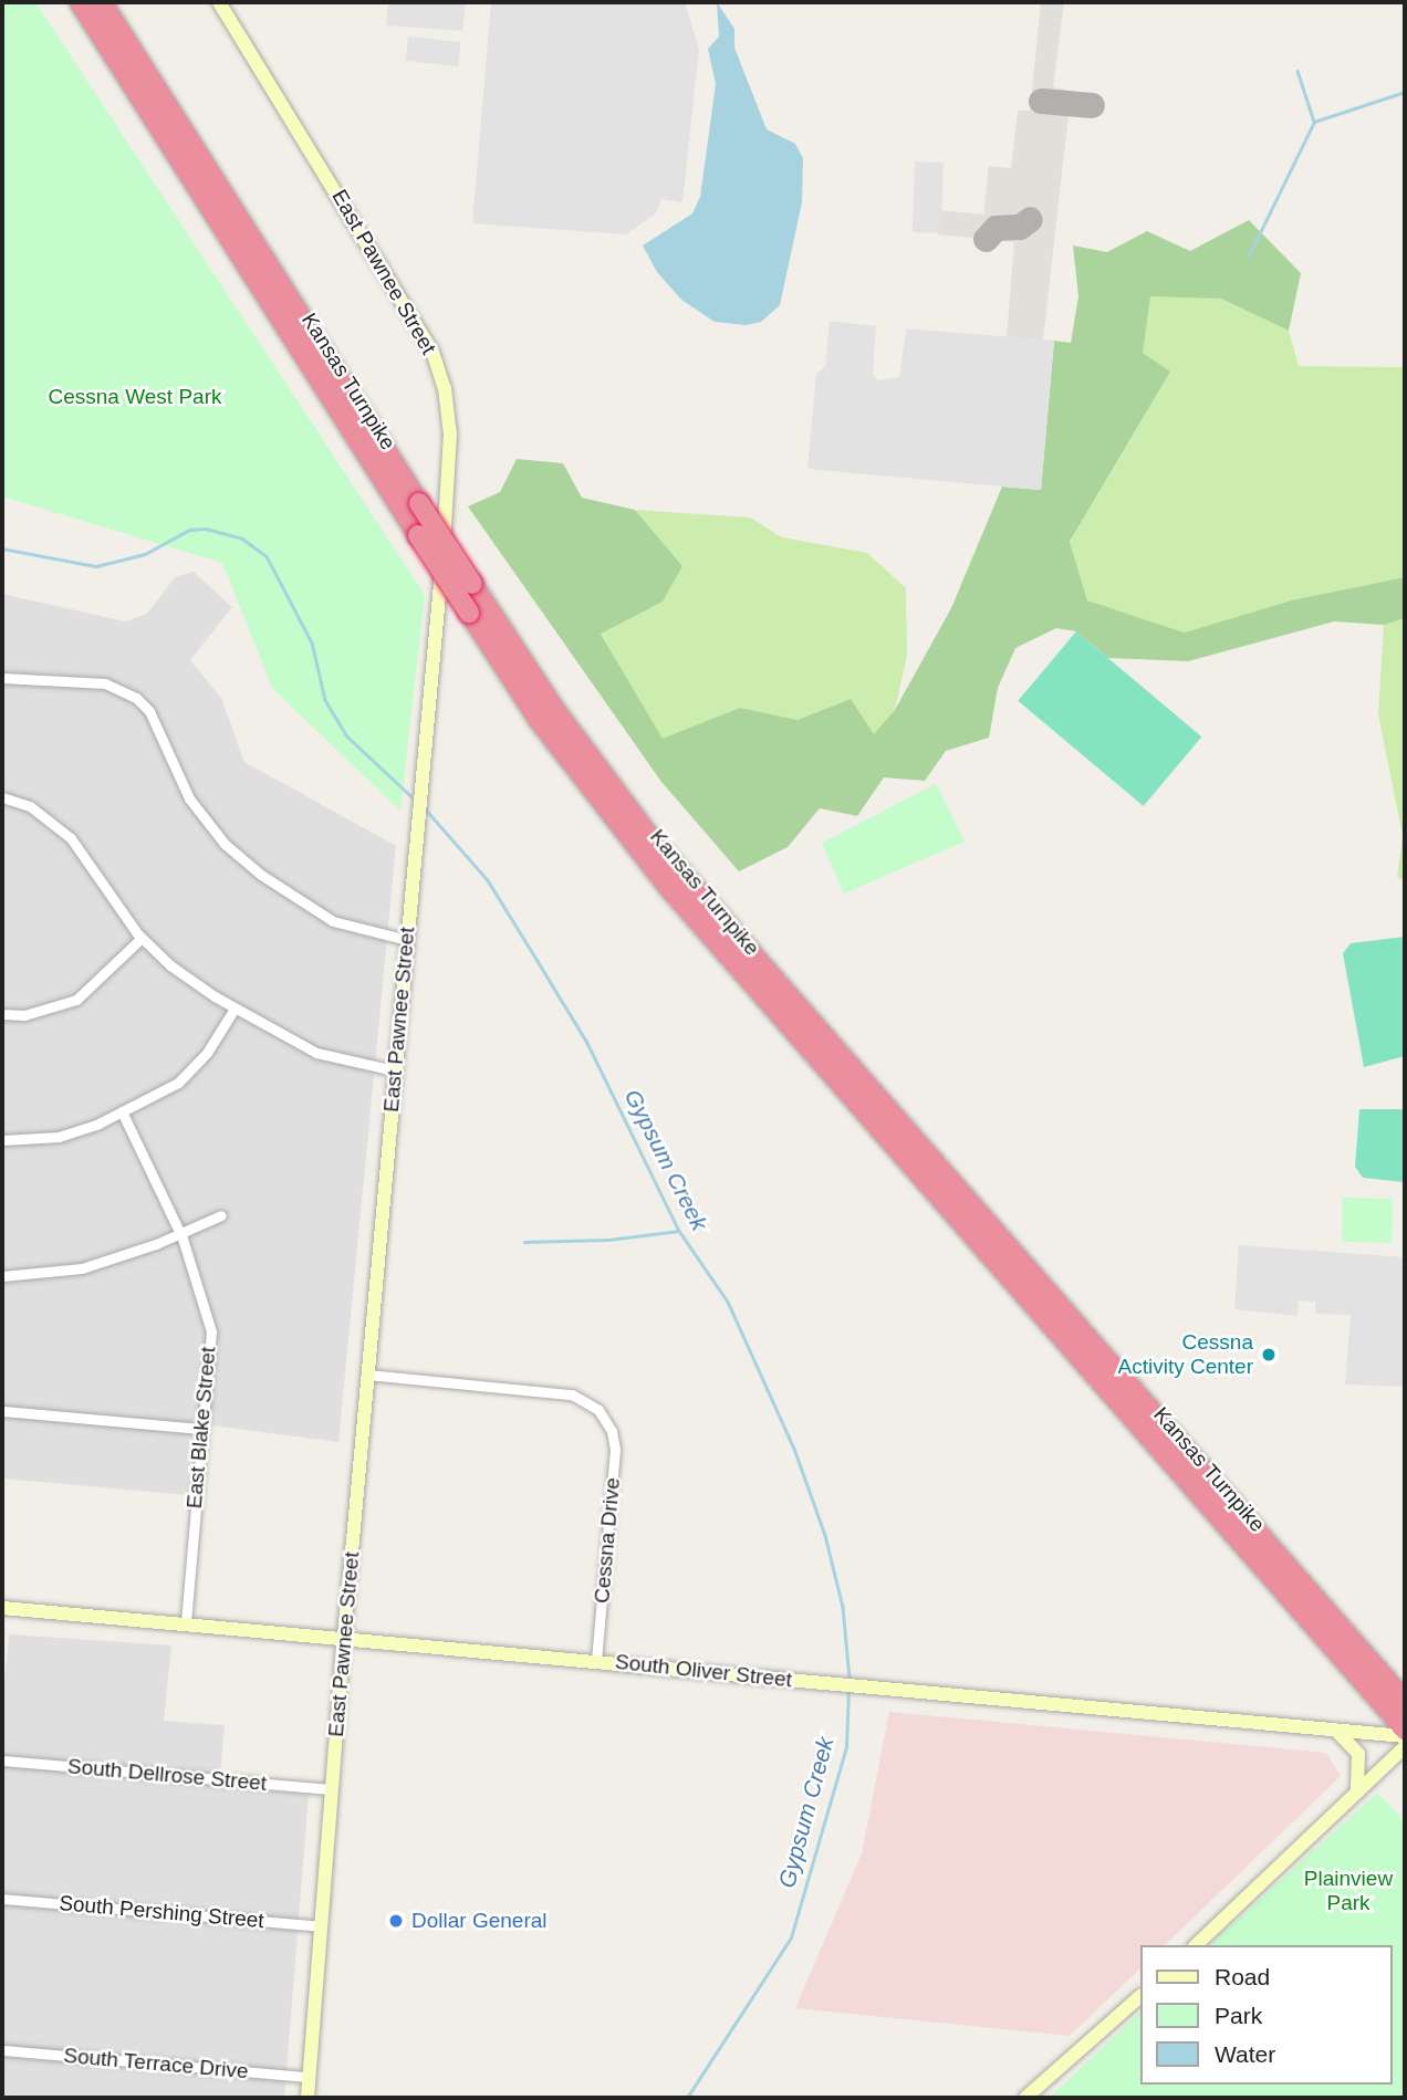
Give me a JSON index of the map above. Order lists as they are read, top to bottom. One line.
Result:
{"streets":{"highway":["Kansas Turnpike"],"main road":["East Pawnee Street","South Oliver Street"],"street":["East Blake Street","Cessna Drive","South Dellrose Street","South Pershing Street","South Terrace Drive"]},"crossings":[["East Pawnee Street","Cessna Drive"],["East Pawnee Street","South Oliver Street"],["East Pawnee Street","South Dellrose Street"],["East Pawnee Street","South Pershing Street"],["East Pawnee Street","South Terrace Drive"],["East Blake Street","South Oliver Street"],["Cessna Drive","South Oliver Street"]],"water":["Gypsum Creek"],"parks":["Cessna West Park","Plainview Park"],"places":["Cessna Activity Center","Dollar General"],"legend":["Road","Park","Water"]}
